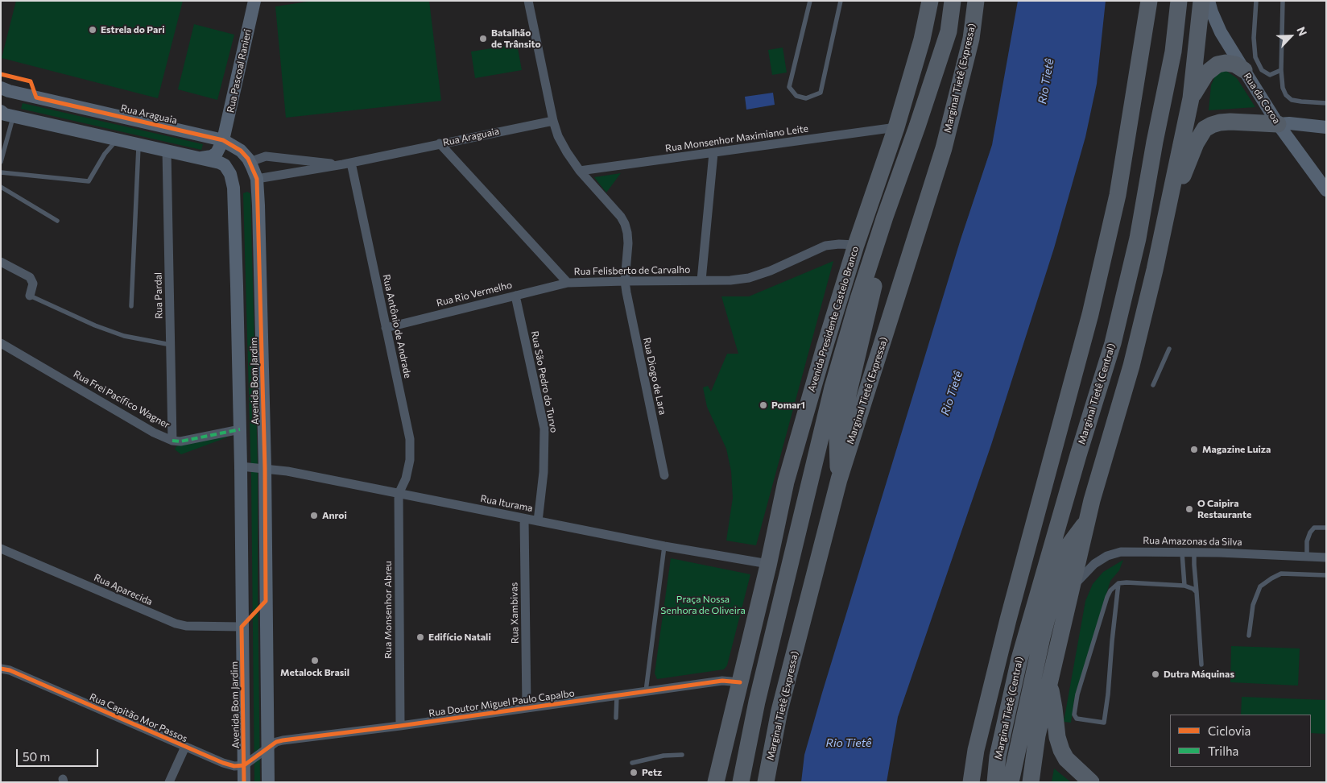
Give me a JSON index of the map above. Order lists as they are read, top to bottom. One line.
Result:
{"streets":{"highway":["Marginal Tietê (Expressa)","Avenida Presidente Castelo Branco","Marginal Tietê (Central)"],"main road":["Rua Pascoal Ranieri","Rua da Coroa","Rua Araguaia","Avenida Bom Jardim"],"street":["Rua Monsenhor Maximiano Leite","Rua Felisberto de Carvalho","Rua Rio Vermelho","Rua Pardal","Rua Antônio de Andrade","Rua Diogo de Lara","Rua São Pedro do Turvo","Rua Frei Pacífico Wagner","Rua Iturama","Rua Amazonas da Silva","Rua Aparecida","Rua Monsenhor Abreu","Rua Xambivas","Rua Doutor Miguel Paulo Capalbo","Rua Capitão Mor Passos"]},"crossings":[["Rua Pascoal Ranieri","Rua Araguaia"],["Rua Araguaia","Rua Felisberto de Carvalho"],["Rua Araguaia","Rua Antônio de Andrade"],["Rua Araguaia","Rua Diogo de Lara"],["Rua Araguaia","Avenida Bom Jardim"],["Rua Monsenhor Maximiano Leite","Avenida Presidente Castelo Branco"],["Rua Monsenhor Maximiano Leite","Rua Diogo de Lara"],["Rua Felisberto de Carvalho","Rua Rio Vermelho"],["Rua Felisberto de Carvalho","Avenida Presidente Castelo Branco"],["Rua Felisberto de Carvalho","Rua Diogo de Lara"],["Rua Rio Vermelho","Rua Antônio de Andrade"],["Rua Rio Vermelho","Rua São Pedro do Turvo"],["Rua Pardal","Rua Frei Pacífico Wagner"],["Avenida Presidente Castelo Branco","Rua Iturama"],["Avenida Presidente Castelo Branco","Rua Doutor Miguel Paulo Capalbo"],["Rua Antônio de Andrade","Rua Iturama"],["Rua Antônio de Andrade","Rua Monsenhor Abreu"],["Avenida Bom Jardim","Rua Frei Pacífico Wagner"],["Avenida Bom Jardim","Rua Iturama"],["Avenida Bom Jardim","Rua Aparecida"],["Avenida Bom Jardim","Rua Doutor Miguel Paulo Capalbo"],["Avenida Bom Jardim","Rua Capitão Mor Passos"],["Rua São Pedro do Turvo","Rua Iturama"],["Rua Iturama","Rua Monsenhor Abreu"],["Rua Iturama","Rua Xambivas"],["Rua Monsenhor Abreu","Rua Doutor Miguel Paulo Capalbo"],["Rua Xambivas","Rua Doutor Miguel Paulo Capalbo"]],"water":["Rio Tietê"],"parks":["Praça Nossa Senhora de Oliveira"],"places":["Estrela do Pari","Batalhão de Trânsito","Pomar1","Magazine Luiza","O Caipira Restaurante","Anroi","Edifício Natali","Metalock Brasil","Dutra Máquinas","Petz"],"legend":["Ciclovia","Trilha"],"scale_bar":"50 m","north":"top right"}
